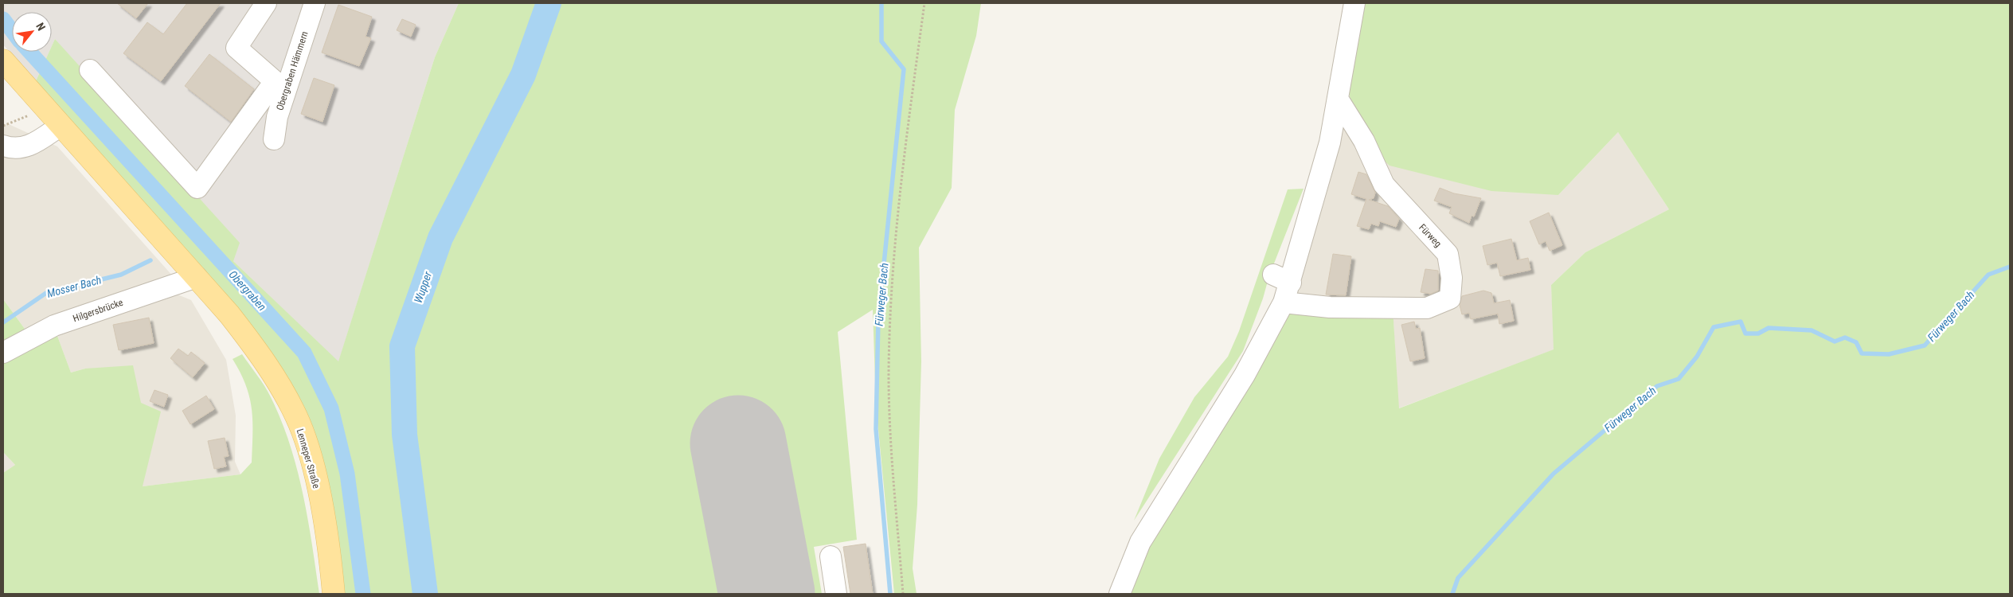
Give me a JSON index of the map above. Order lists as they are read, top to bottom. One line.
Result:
{"streets":{"main road":["Lenneper Straße"],"street":["Obergraben Hämmern","Fürweg","Hilgersbrücke"]},"crossings":[["Hilgersbrücke","Lenneper Straße"]],"water":["Mosser Bach","Wupper","Obergraben","Fürweger Bach"],"north":"top right"}
